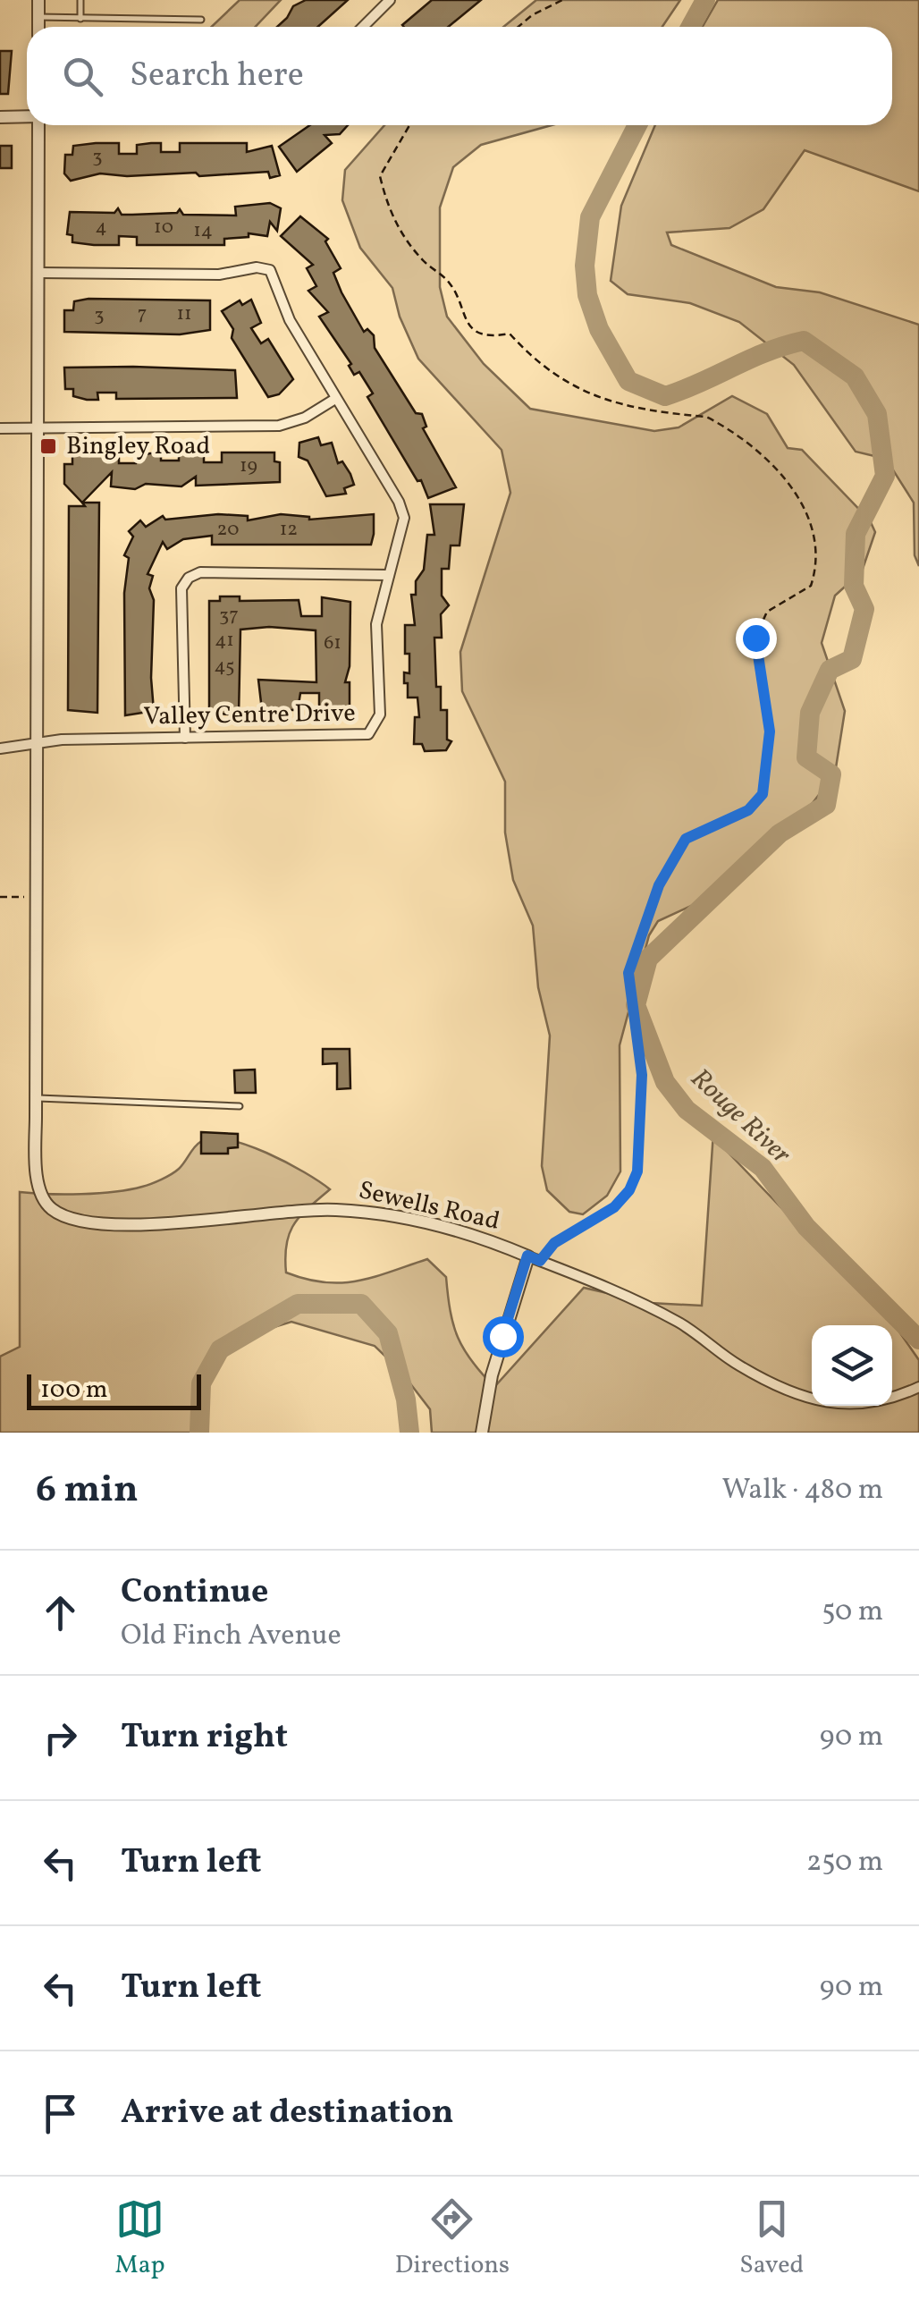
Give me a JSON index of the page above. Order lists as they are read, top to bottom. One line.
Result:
{"streets":{"street":["Valley Centre Drive","Sewells Road"]},"water":["Rouge River"],"places":{"transit":["Bingley Road"]},"house_numbers":["3","4","10","14","7","11","3","19","20","12","37","41","61","45"],"scale_bar":"100 m","page":{"search":"Search here","scale":"100 m","heading":["6 min","Walk · 480 m"],"list":[["Continue","Old Finch Avenue","50 m"],["Turn right","90 m"],["Turn left","250 m"],["Turn left","90 m"],"Arrive at destination"],"nav":["Map","Directions","Saved"]}}
